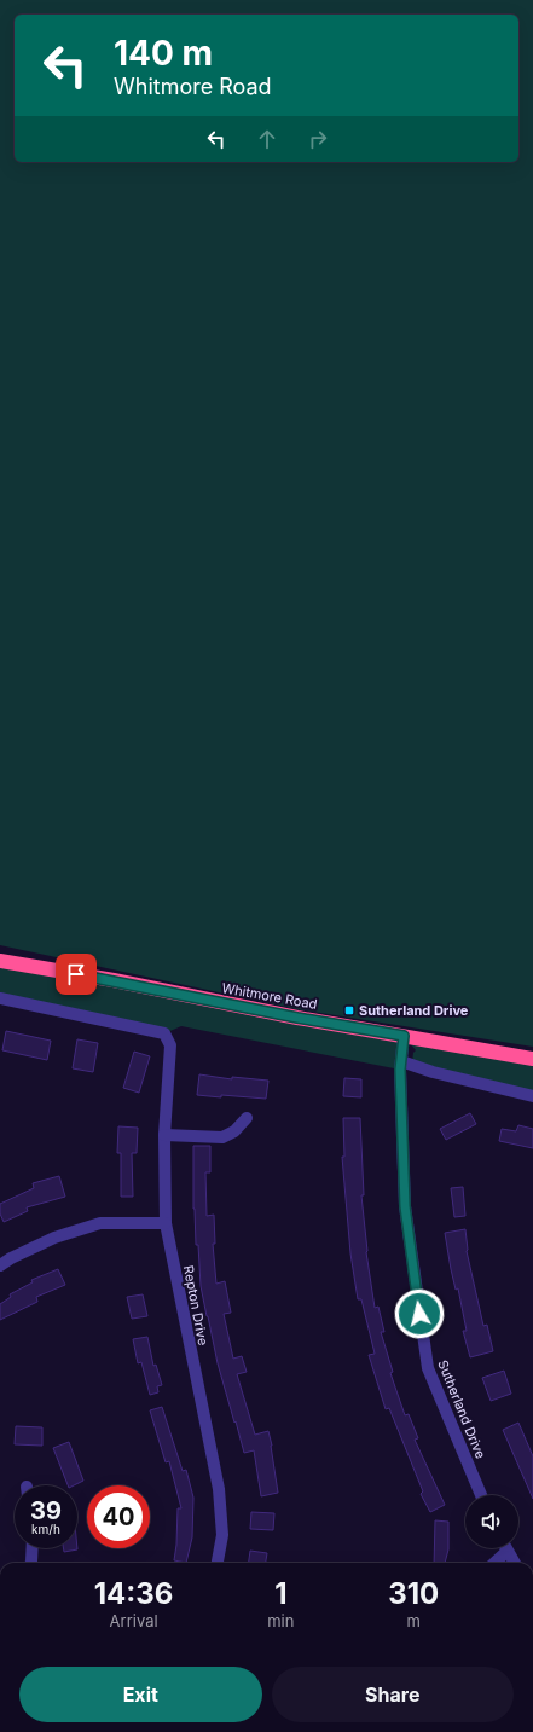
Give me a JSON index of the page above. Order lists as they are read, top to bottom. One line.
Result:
{"streets":{"highway":["Whitmore Road"],"street":["Repton Drive","Sutherland Drive"]},"crossings":[["Whitmore Road","Sutherland Drive"]],"places":{"transit":["Sutherland Drive"]},"page":{"turn":["140 m","Whitmore Road"],"speed":"39 km/h","limit":"40","eta":["14:36","Arrival","1","min","310","m"],"buttons":["Exit","Share"]}}
